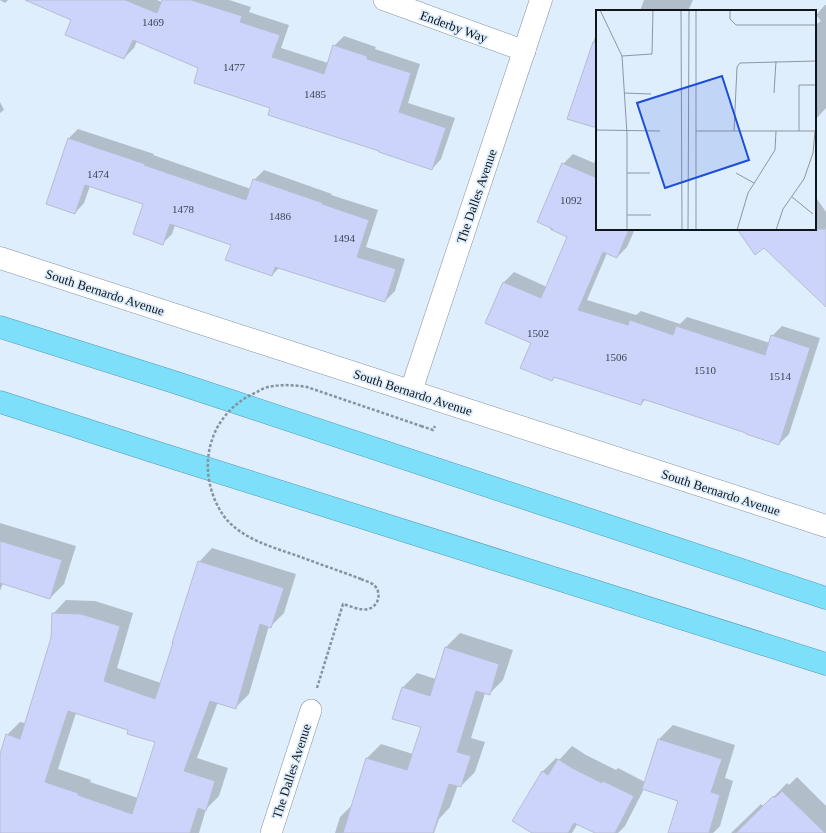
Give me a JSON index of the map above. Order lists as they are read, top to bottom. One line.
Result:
{"streets":{"street":["Enderby Way","The Dalles Avenue","South Bernardo Avenue"]},"crossings":[["Enderby Way","The Dalles Avenue"],["The Dalles Avenue","South Bernardo Avenue"]],"house_numbers":["1469","1477","1485","1474","1092","1478","1486","1494","1502","1506","1510","1514"]}
